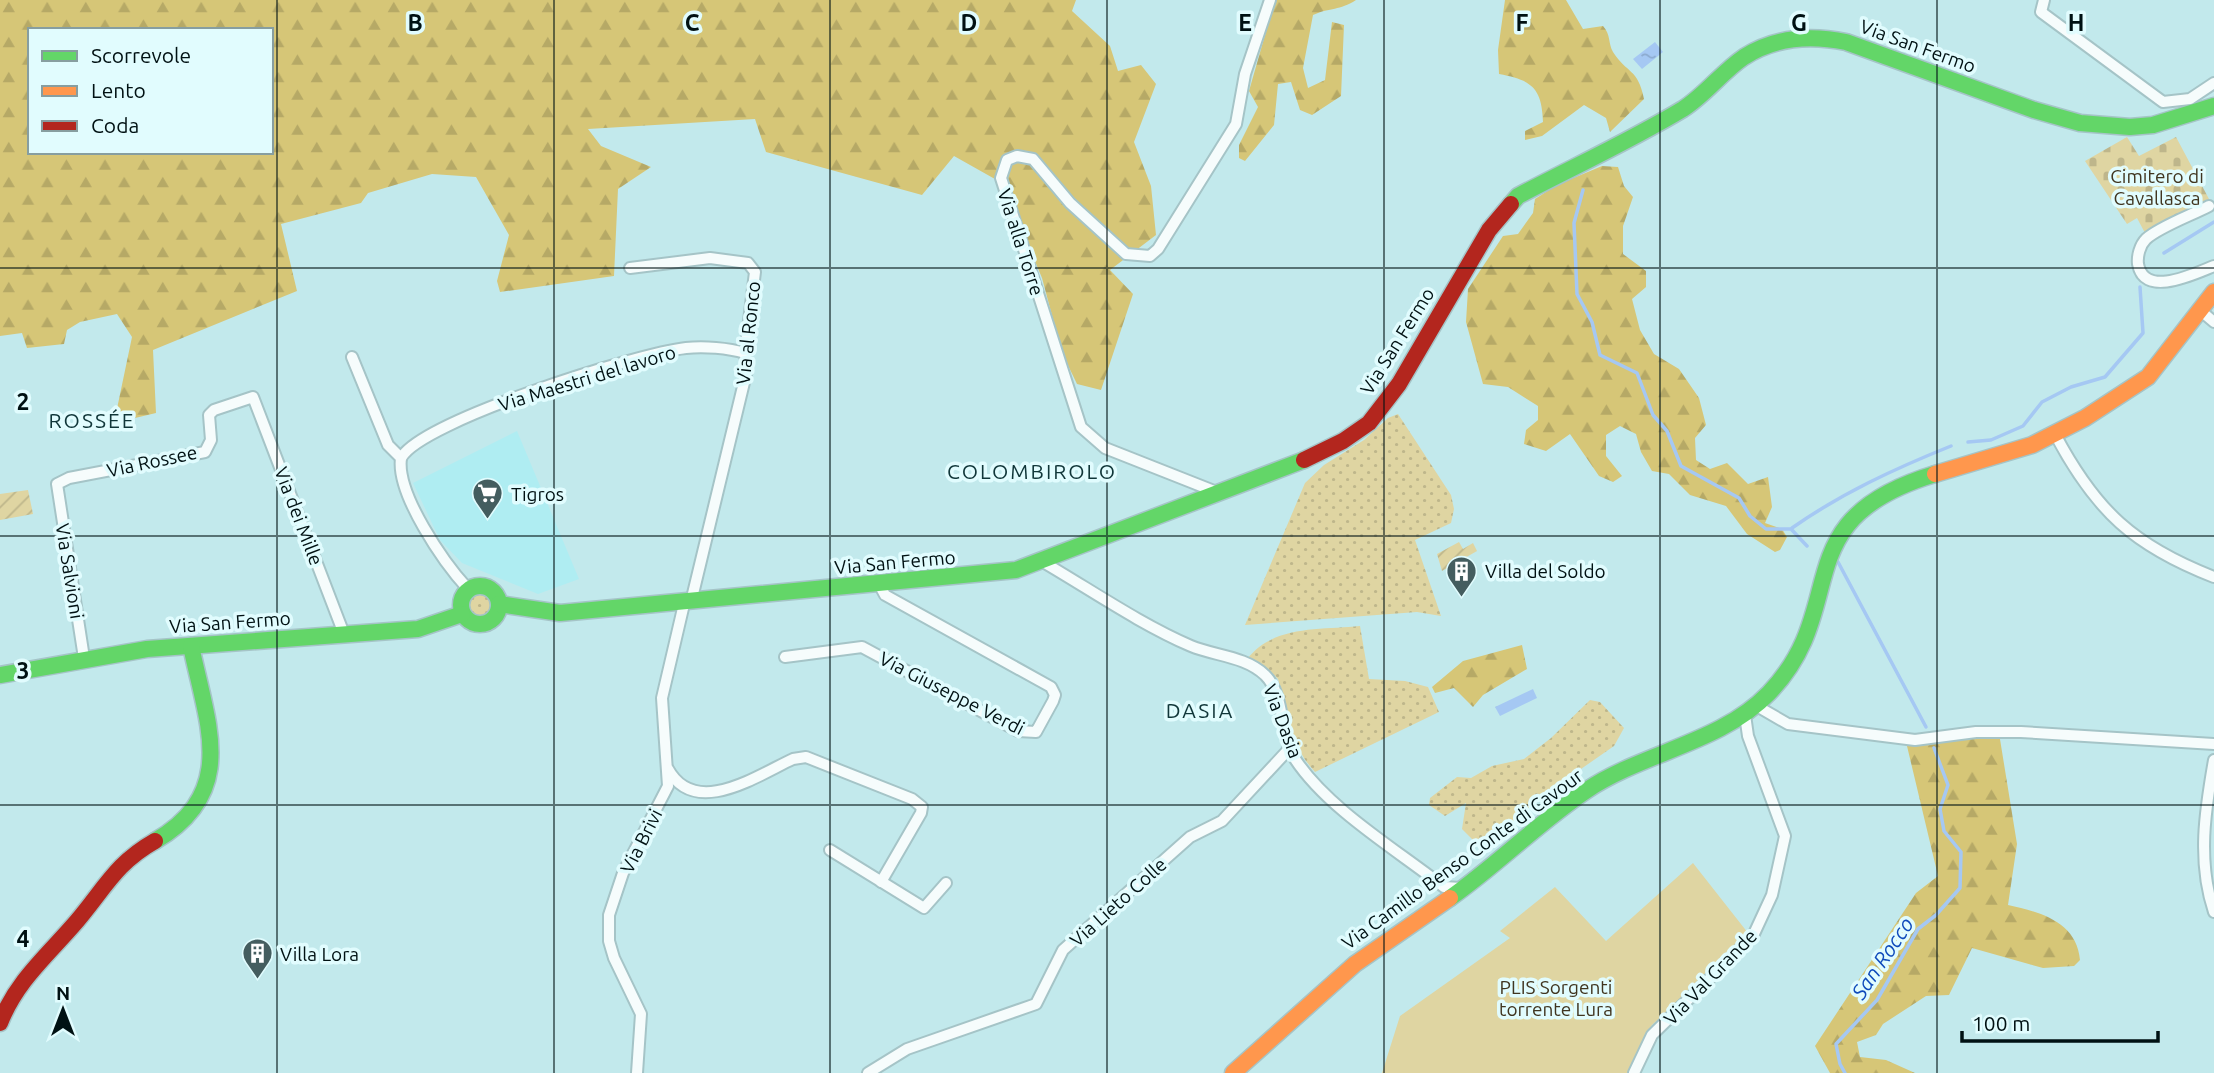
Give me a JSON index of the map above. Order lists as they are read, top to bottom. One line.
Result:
{"streets":{"main road":["Via San Fermo","Via Camillo Benso Conte di Cavour"],"street":["Via alla Torre","Via al Ronco","Via Maestri del lavoro","Via Rossee","Via dei Mille","Via Salvioni","Via Giuseppe Verdi","Via Dasia","Via Brivi","Via Lieto Colle","Via Val Grande"]},"crossings":[["Via San Fermo","Via alla Torre"],["Via San Fermo","Via al Ronco"],["Via San Fermo","Via dei Mille"],["Via San Fermo","Via Salvioni"],["Via San Fermo","Via Giuseppe Verdi"],["Via San Fermo","Via Dasia"],["Via San Fermo","Via Brivi"],["Via al Ronco","Via Maestri del lavoro"],["Via al Ronco","Via Brivi"],["Via Rossee","Via dei Mille"],["Via Rossee","Via Salvioni"],["Via Dasia","Via Camillo Benso Conte di Cavour"],["Via Dasia","Via Lieto Colle"],["Via Camillo Benso Conte di Cavour","Via Val Grande"]],"districts":["ROSSÉE","COLOMBIROLO","DASIA"],"water":["San Rocco"],"parks":["Cimitero di Cavallasca","PLIS Sorgenti torrente Lura"],"places":{"supermarket":["Tigros"],"building":["Villa del Soldo","Villa Lora"]},"legend":["Scorrevole","Lento","Coda"],"scale_bar":"100 m","north":"top","grid":{"columns":["B","C","D","E","F","G","H"],"rows":["2","3","4"]}}
